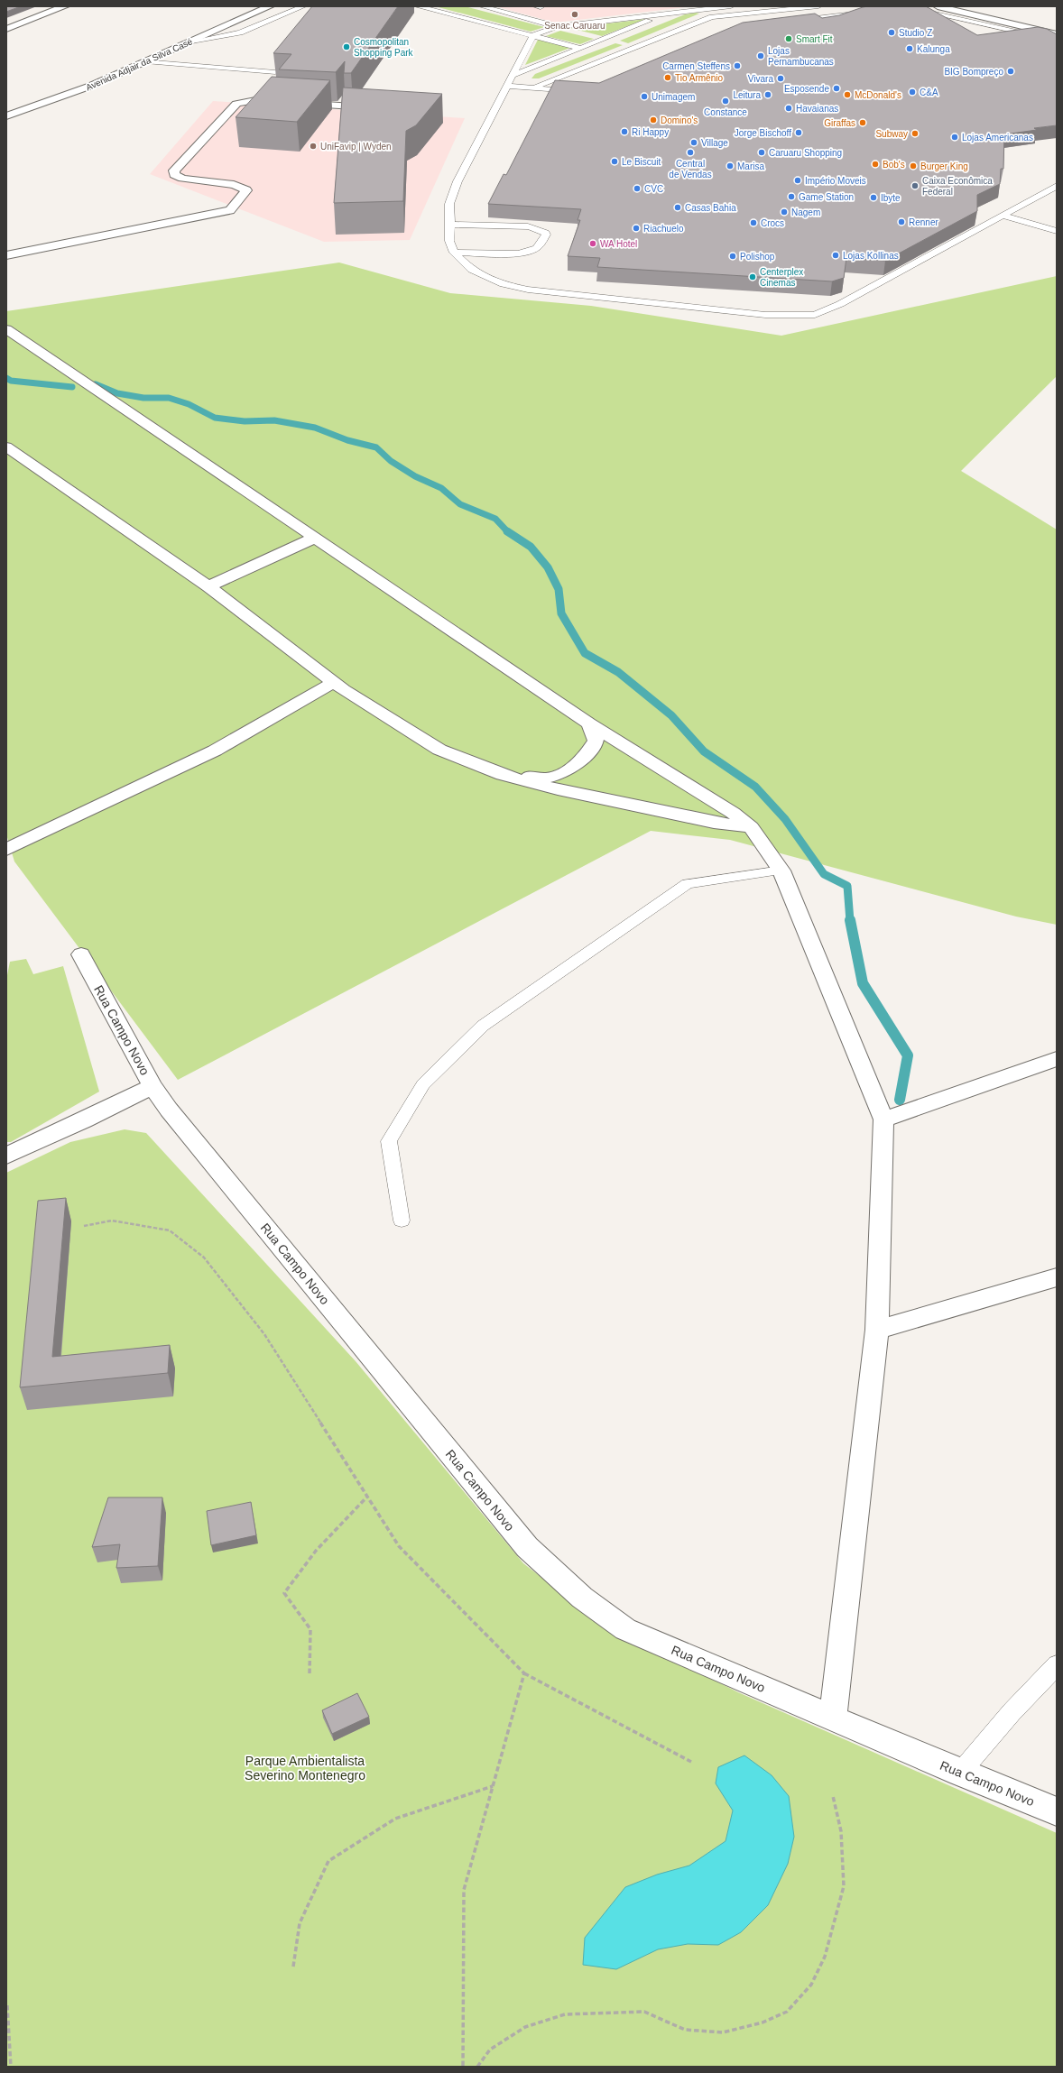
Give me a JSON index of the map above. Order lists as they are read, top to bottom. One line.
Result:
{"streets":{"street":["Avenida Adjair da Silva Casé","Rua Campo Novo"]},"parks":["Parque Ambientalista Severino Montenegro"],"places":["Senac Caruaru","Studio Z","Smart Fit","Cosmopolitan Shopping Park","Kalunga","Lojas Pernambucanas","Carmen Steffens","BIG Bompreço","Tio Armênio","Vivara","Esposende","C&A","Leitura","McDonald's","Unimagem","Constance","Havaianas","Domino's","Giraffas","Ri Happy","Jorge Bischoff","Subway","Lojas Americanas","Village","UniFavip | Wyden","Central de Vendas","Caruaru Shopping","Le Biscuit","Bob's","Marisa","Burger King","Império Moveis","Caixa Econômica Federal","CVC","Game Station","Ibyte","Casas Bahia","Nagem","Renner","Crocs","Riachuelo","WA Hotel","Lojas Kollinas","Polishop","Centerplex Cinemas"]}
